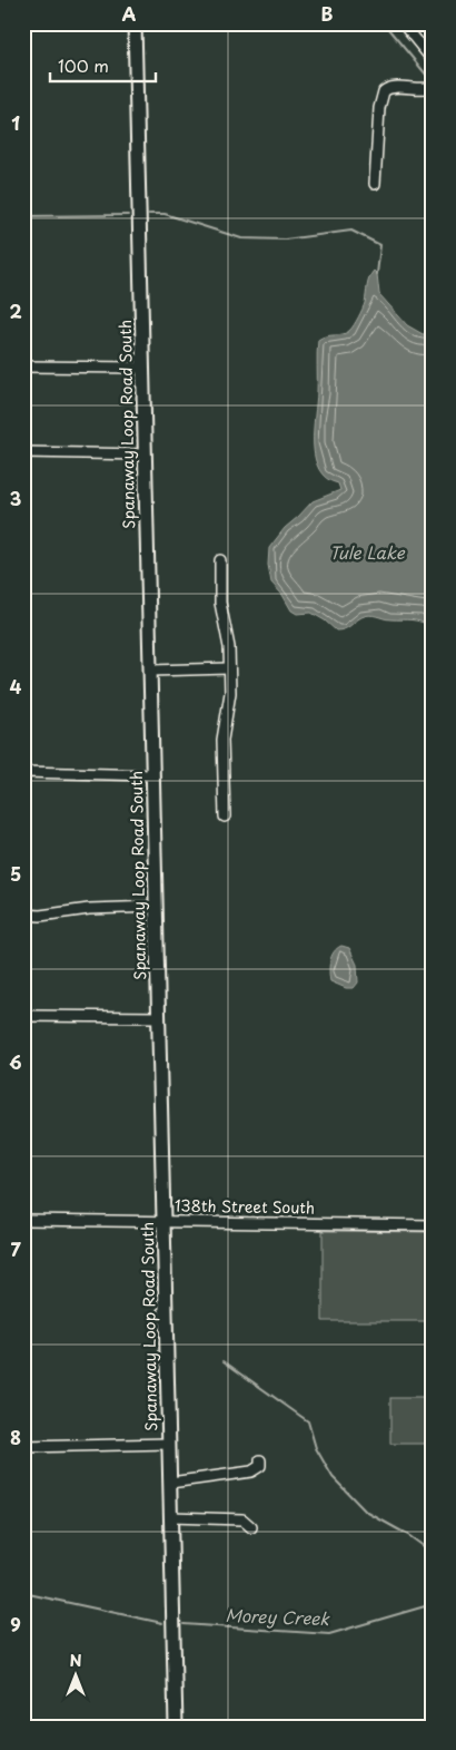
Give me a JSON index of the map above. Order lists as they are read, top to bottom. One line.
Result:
{"streets":{"main road":["Spanaway Loop Road South"],"street":["138th Street South"]},"crossings":[["Spanaway Loop Road South","138th Street South"]],"water":["Tule Lake","Morey Creek"],"scale_bar":"100 m","north":"top","grid":{"columns":["A","B"],"rows":["1","2","3","4","5","6","7","8","9"]}}
